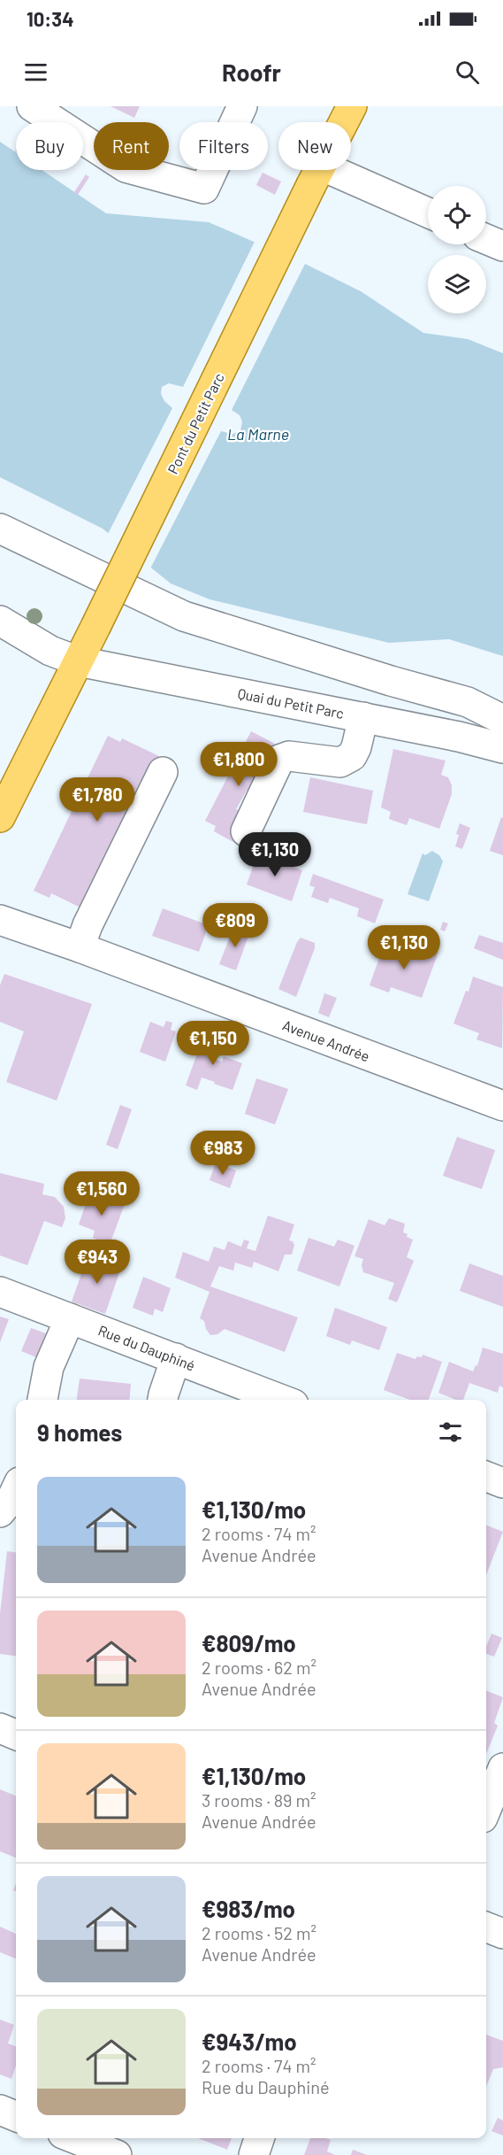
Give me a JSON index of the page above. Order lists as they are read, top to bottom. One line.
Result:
{"streets":{"main road":["Pont du Petit Parc"],"street":["Quai du Petit Parc","Avenue Andrée","Rue du Dauphiné"]},"crossings":[["Pont du Petit Parc","Quai du Petit Parc"]],"water":["La Marne"],"page":{"status":"10:34","header":"Roofr","chip":["Buy","Rent","Filters","New"],"price":["€1,800","€1,780","€1,130","€809","€1,130","€1,150","€983","€1,560","€943"],"heading":"9 homes","list":[{"name":"€1,130/mo","note":"2 rooms · 74 m² · Avenue Andrée"},{"name":"€809/mo","note":"2 rooms · 62 m² · Avenue Andrée"},{"name":"€1,130/mo","note":"3 rooms · 89 m² · Avenue Andrée"},{"name":"€983/mo","note":"2 rooms · 52 m² · Avenue Andrée"},{"name":"€943/mo","note":"2 rooms · 74 m² · Rue du Dauphiné"}]}}
